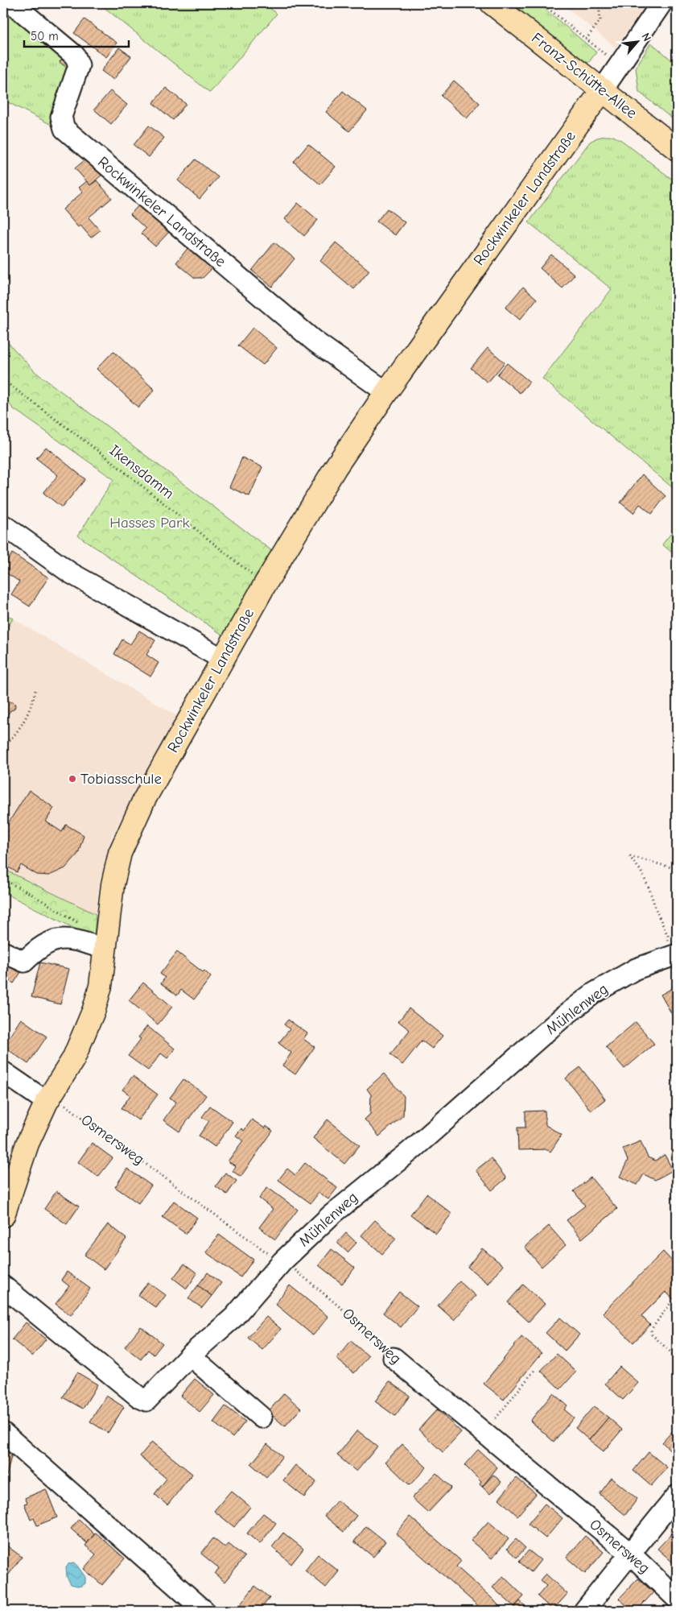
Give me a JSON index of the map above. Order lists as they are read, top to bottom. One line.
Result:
{"streets":{"main road":["Franz-Schütte-Allee","Rockwinkeler Landstraße"],"street":["Mühlenweg","Osmersweg"],"path":["Ikensdamm"]},"crossings":[["Franz-Schütte-Allee","Rockwinkeler Landstraße"],["Rockwinkeler Landstraße","Ikensdamm"],["Rockwinkeler Landstraße","Osmersweg"],["Mühlenweg","Osmersweg"]],"parks":["Hasses Park"],"places":["Tobiasschule"],"scale_bar":"50 m","north":"top right"}
